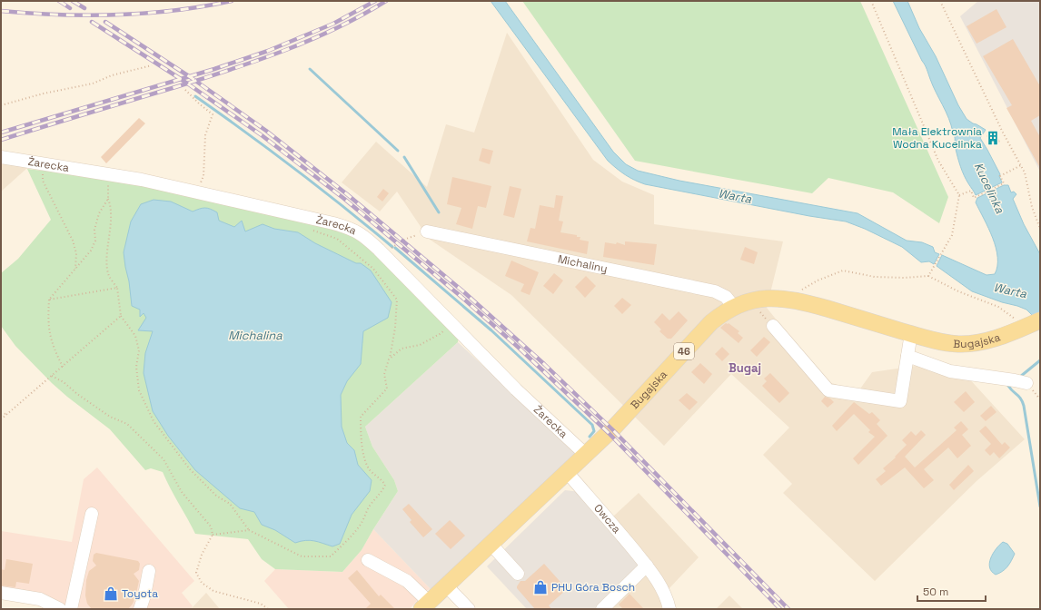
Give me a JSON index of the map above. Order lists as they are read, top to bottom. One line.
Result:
{"streets":{"main road":["Bugajska","46"],"street":["Żarecka","Michaliny","Owcza"]},"crossings":[["Żarecka","Bugajska"],["Michaliny","Bugajska"],["Bugajska","Owcza"]],"districts":["Bugaj"],"water":["Kucelinka","Warta","Michalina"],"places":{"building":["Mała Elektrownia Wodna Kucelinka"],"shop":["PHU Góra Bosch","Toyota"]},"scale_bar":"50 m"}
